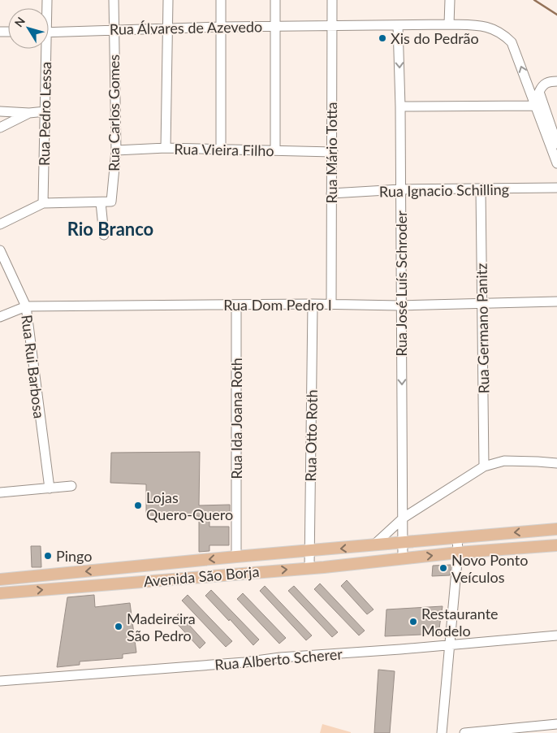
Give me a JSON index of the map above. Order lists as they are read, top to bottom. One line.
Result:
{"streets":{"main road":["Avenida São Borja"],"street":["Rua Álvares de Azevedo","Rua Carlos Gomes","Rua Pedro Lessa","Rua Vieira Filho","Rua Mário Totta","Rua Ignacio Schilling","Rua José Luís Schroder","Rua Dom Pedro I","Rua Germano Panitz","Rua Rui Barbosa","Rua Ida Joana Roth","Rua Otto Roth","Rua Alberto Scherer"]},"crossings":[["Rua Álvares de Azevedo","Rua Carlos Gomes"],["Rua Álvares de Azevedo","Rua Mário Totta"],["Rua Álvares de Azevedo","Rua José Luís Schroder"],["Rua Carlos Gomes","Rua Vieira Filho"],["Rua Vieira Filho","Rua Mário Totta"],["Rua Mário Totta","Rua Ignacio Schilling"],["Rua Mário Totta","Rua Dom Pedro I"],["Rua Ignacio Schilling","Rua José Luís Schroder"],["Rua Ignacio Schilling","Rua Germano Panitz"],["Rua José Luís Schroder","Rua Dom Pedro I"],["Rua José Luís Schroder","Avenida São Borja"],["Rua Dom Pedro I","Rua Germano Panitz"],["Rua Dom Pedro I","Rua Rui Barbosa"],["Rua Dom Pedro I","Rua Ida Joana Roth"],["Rua Dom Pedro I","Rua Otto Roth"],["Rua Ida Joana Roth","Avenida São Borja"],["Rua Otto Roth","Avenida São Borja"]],"one_way":["Rua José Luís Schroder"],"districts":["Rio Branco"],"places":["Xis do Pedrão","Lojas Quero-Quero","Pingo","Novo Ponto Veículos","Restaurante Modelo","Madeireira São Pedro"],"north":"top left"}
